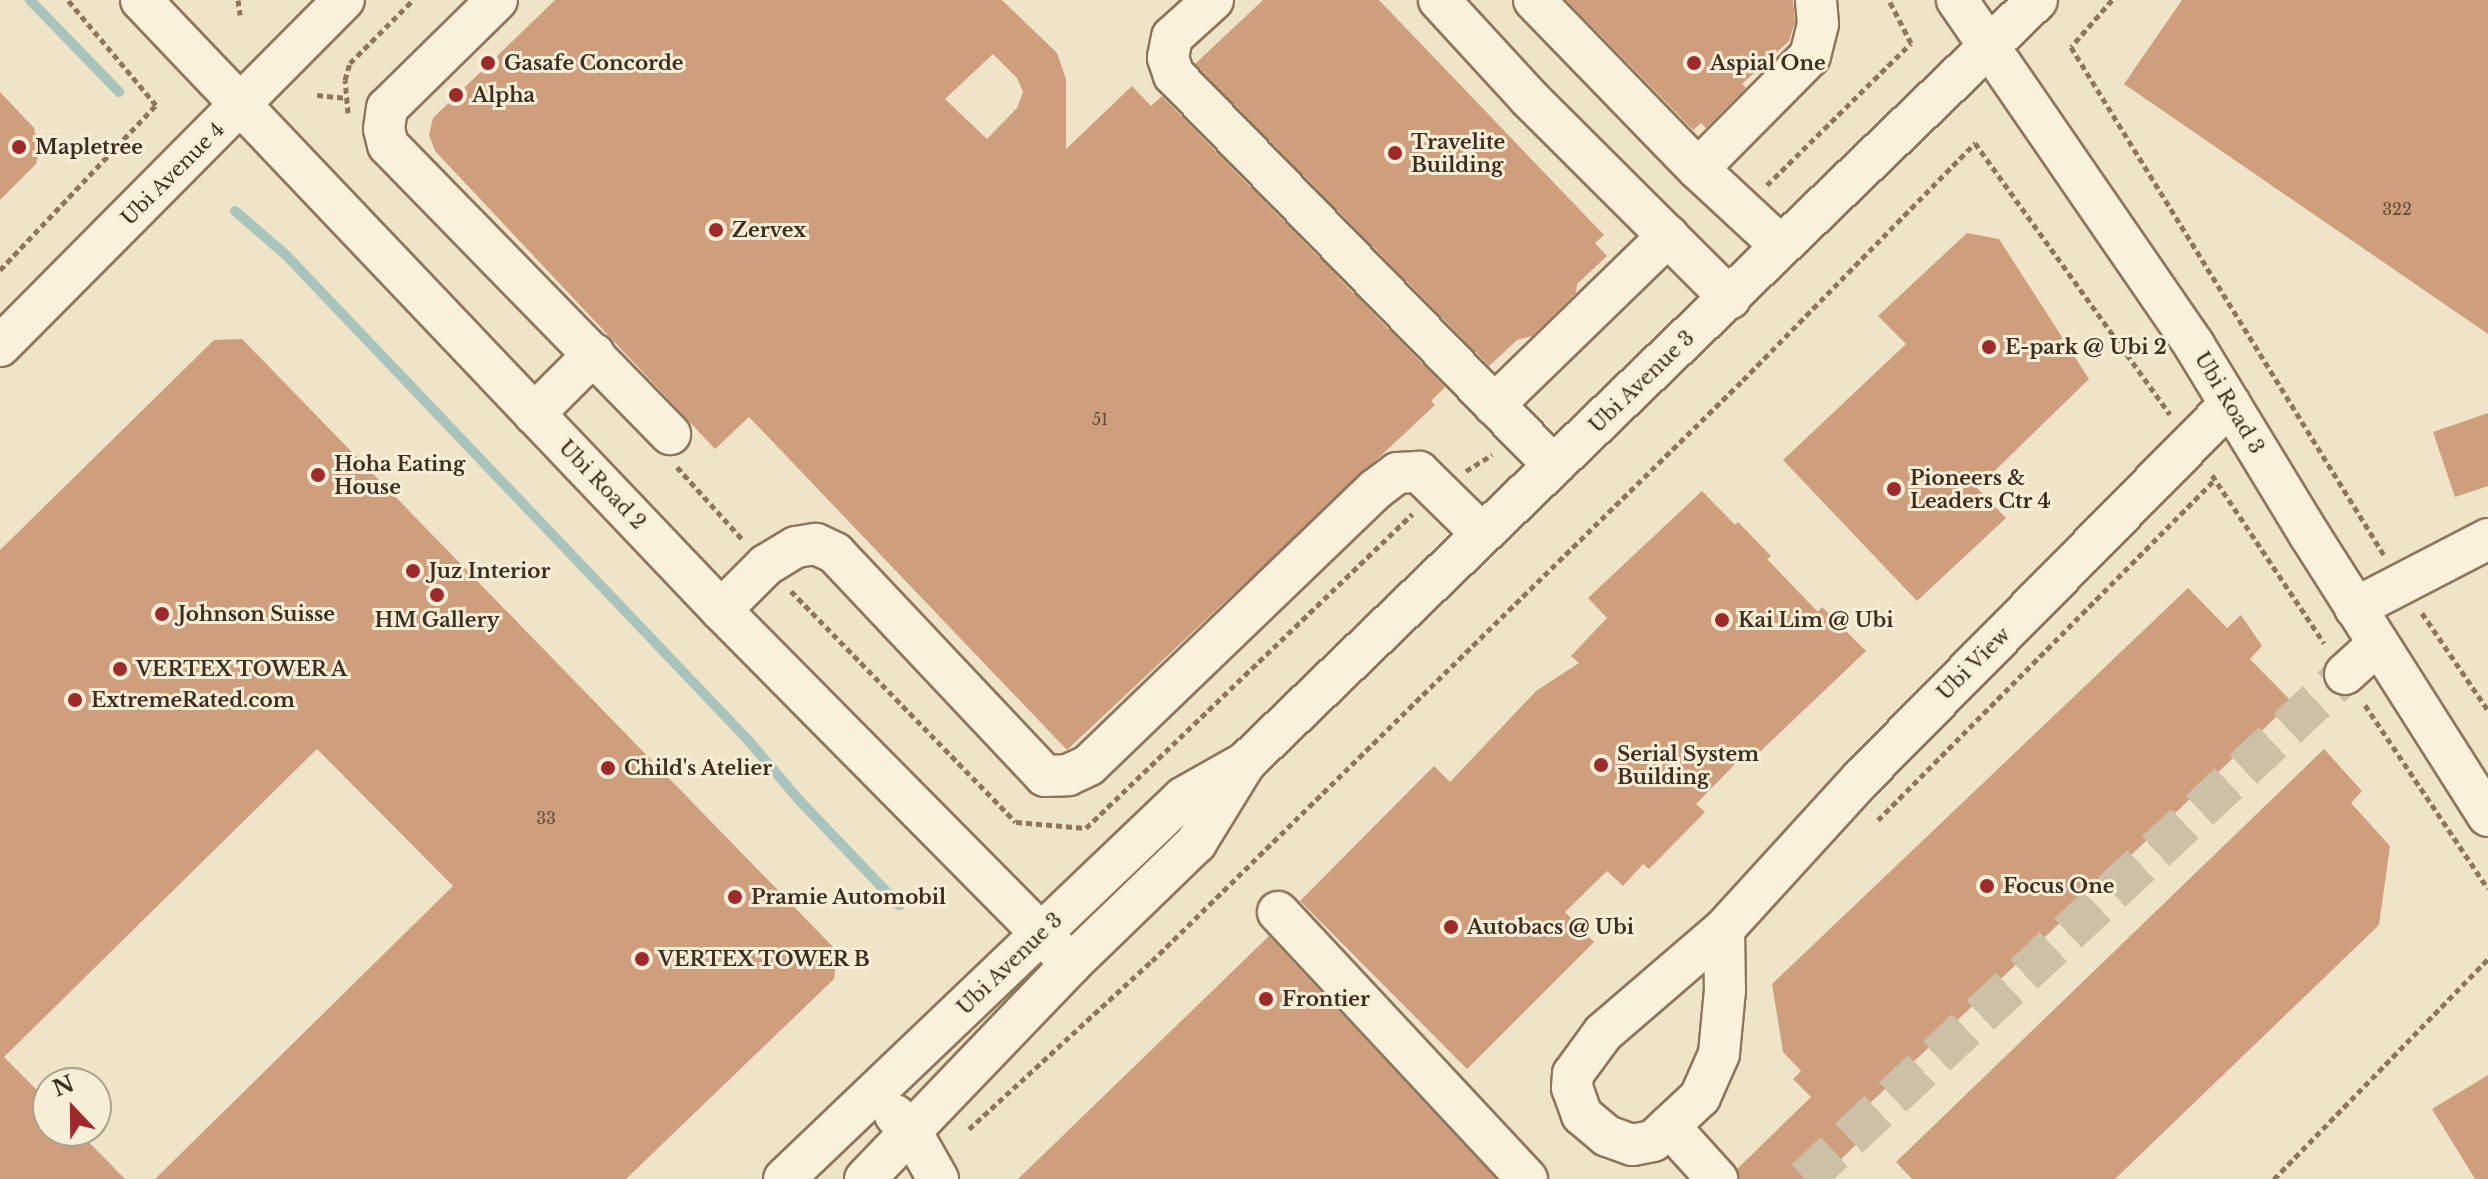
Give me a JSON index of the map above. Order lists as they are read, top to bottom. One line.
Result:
{"streets":{"street":["Ubi Avenue 4","Ubi Avenue 3","Ubi Road 3","Ubi Road 2","Ubi View"]},"crossings":[["Ubi Avenue 4","Ubi Road 2"],["Ubi Avenue 3","Ubi Road 3"],["Ubi Avenue 3","Ubi Road 2"],["Ubi Road 3","Ubi View"]],"places":["Gasafe Concorde","Aspial One","Alpha","Mapletree","Travelite Building","Zervex","E-park @ Ubi 2","Hoha Eating House","Pioneers & Leaders Ctr 4","Juz Interior","HM Gallery","Johnson Suisse","Kai Lim @ Ubi","VERTEX TOWER A","ExtremeRated.com","Serial System Building","Child's Atelier","Focus One","Pramie Automobil","Autobacs @ Ubi","VERTEX TOWER B","Frontier"],"house_numbers":["322","51","33"],"north":"top"}
